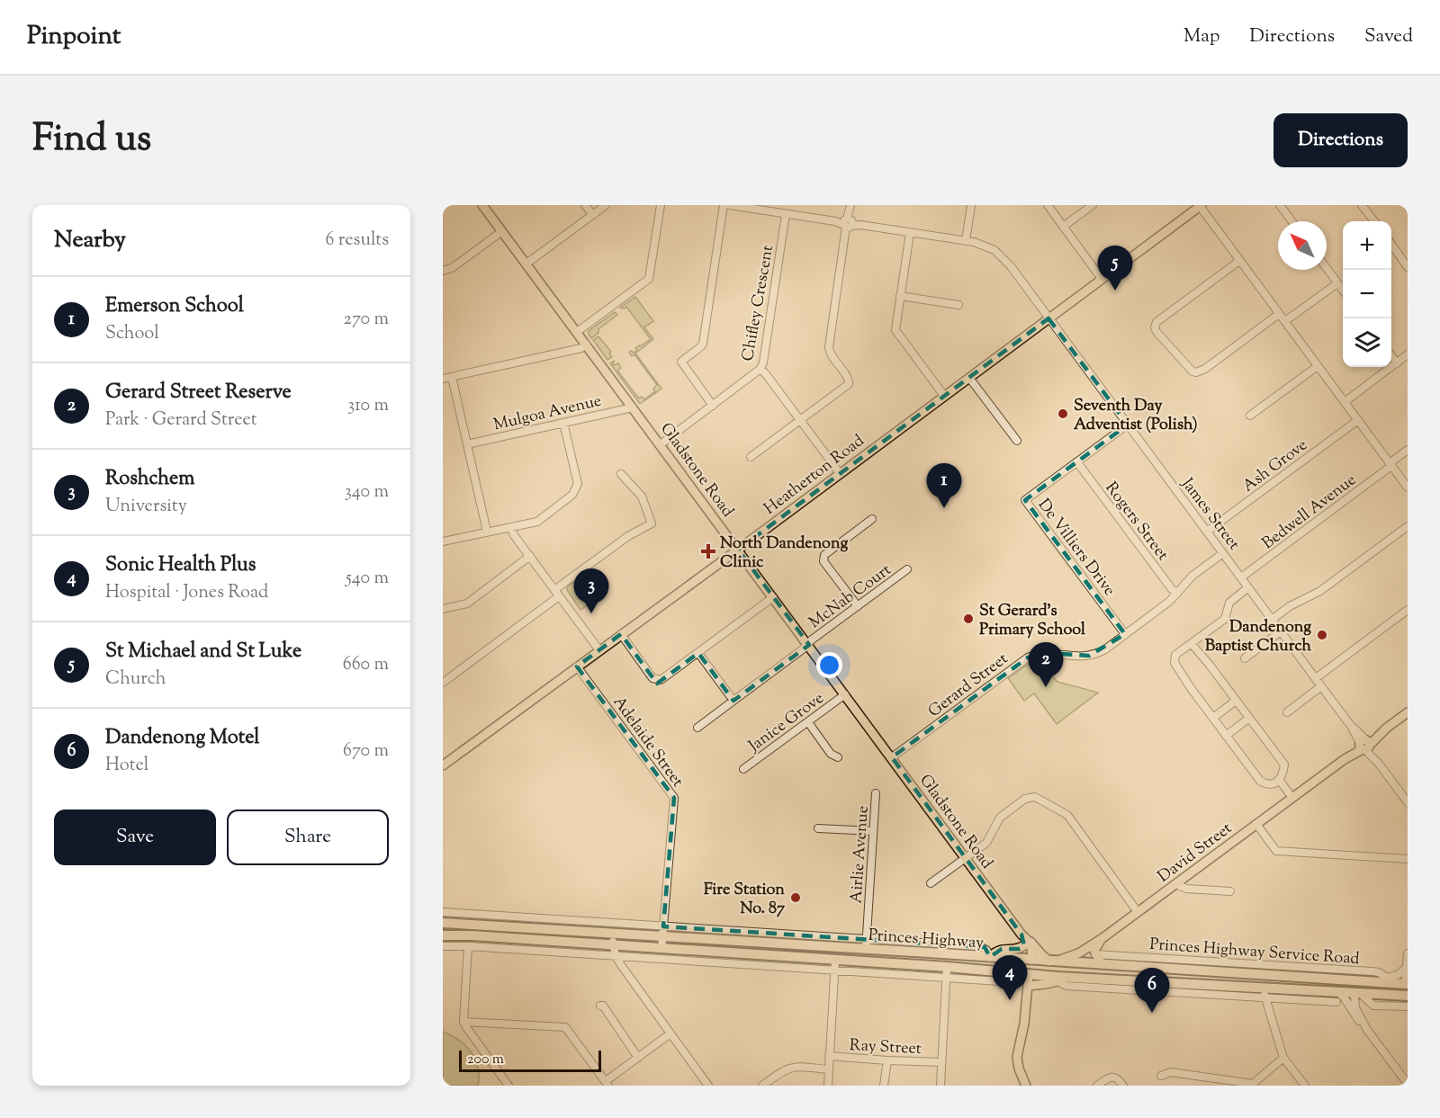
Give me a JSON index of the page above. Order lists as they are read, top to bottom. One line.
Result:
{"streets":{"highway":["Princes Highway"],"main road":["Gladstone Road","Heatherton Road","David Street"],"street":["Chifley Crescent","Mulgoa Avenue","Ash Grove","Bedwell Avenue","James Street","Rogers Street","De Villiers Drive","McNab Court","Gerard Street","Janice Grove","Adelaide Street","Airlie Avenue","Princes Highway Service Road","Ray Street"]},"crossings":[["Chifley Crescent","Gladstone Road"],["Chifley Crescent","James Street"],["Mulgoa Avenue","Gladstone Road"],["Ash Grove","James Street"],["Gladstone Road","Heatherton Road"],["Gladstone Road","McNab Court"],["Gladstone Road","Gerard Street"],["Gladstone Road","Janice Grove"],["Gladstone Road","Princes Highway"],["Heatherton Road","James Street"],["Heatherton Road","Adelaide Street"],["Bedwell Avenue","James Street"],["James Street","De Villiers Drive"],["James Street","Gerard Street"],["James Street","David Street"],["Rogers Street","De Villiers Drive"],["Rogers Street","Gerard Street"],["De Villiers Drive","Gerard Street"],["Adelaide Street","Princes Highway"],["David Street","Princes Highway"],["Airlie Avenue","Princes Highway"]],"places":{"other":["Seventh Day Adventist (Polish)","St Gerard's Primary School","Dandenong Baptist Church","Fire Station No. 87"],"health":["North Dandenong Clinic"]},"scale_bar":"200 m","north":"top left","page":{"header":"Pinpoint","nav":["Map","Directions","Saved"],"title":"Find us","buttons":["Directions",["Save","Share"]],"heading":["Nearby","6 results"],"map_buttons":["+","−"],"pins":["5","1","3","2","4","6"],"list":[{"mark":"1","name":"Emerson School","note":"School","value":"270 m"},{"mark":"2","name":"Gerard Street Reserve","note":"Park · Gerard Street","value":"310 m"},{"mark":"3","name":"Roshchem","note":"University","value":"340 m"},{"mark":"4","name":"Sonic Health Plus","note":"Hospital · Jones Road","value":"540 m"},{"mark":"5","name":"St Michael and St Luke","note":"Church","value":"660 m"},{"mark":"6","name":"Dandenong Motel","note":"Hotel","value":"670 m"}],"scale":"200 m"}}
